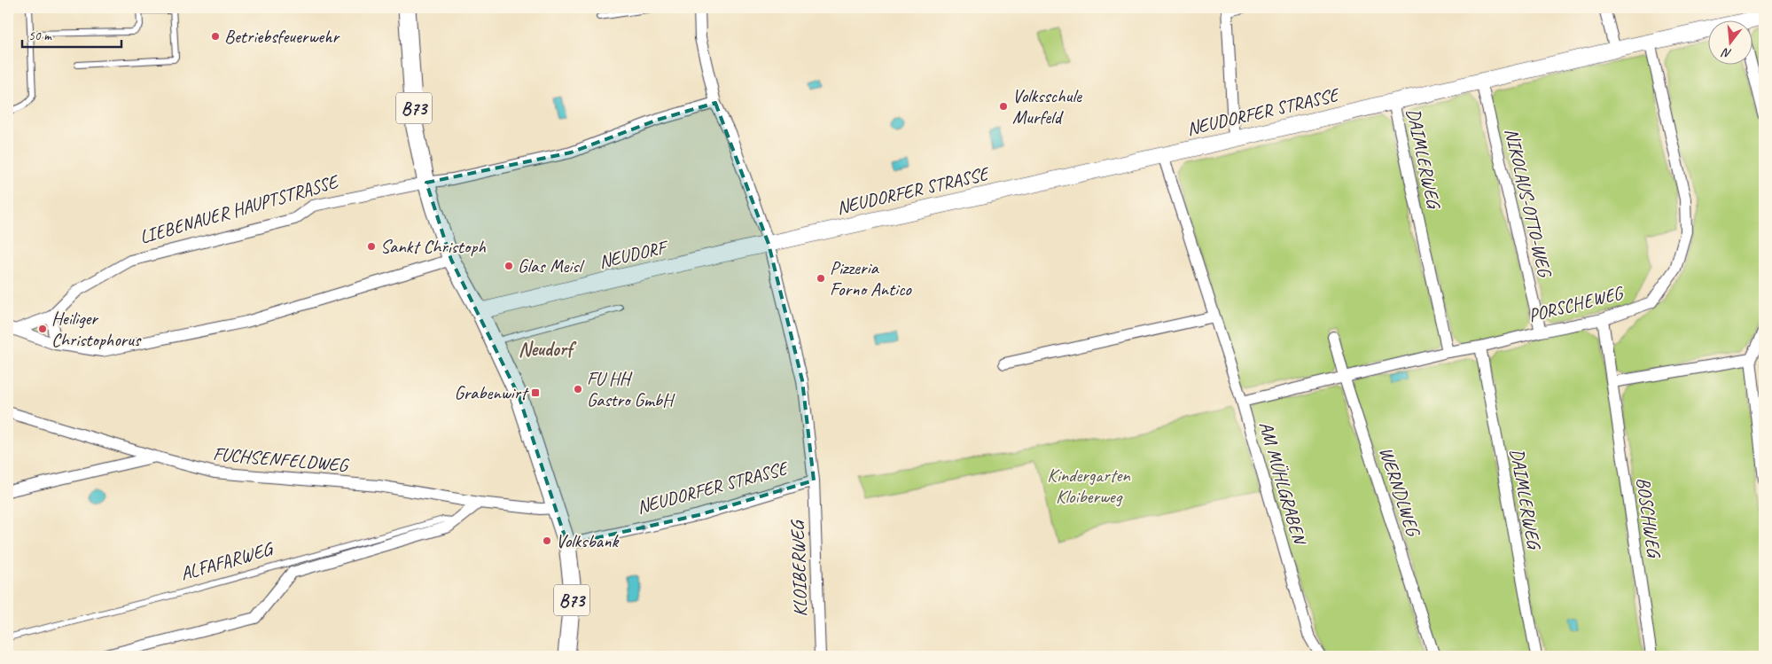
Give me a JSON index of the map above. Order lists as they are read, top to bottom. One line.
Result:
{"streets":{"main road":["B73"],"street":["NEUDORFER STRASSE","DAIMLERWEG","NIKOLAUS-OTTO-WEG","LIEBENAUER HAUPTSTRASSE","NEUDORF","PORSCHEWEG","FUCHSENFELDWEG","AM MÜHLGRABEN","WERNDLWEG","BOSCHWEG","ALFAFARWEG","KLOIBERWEG"]},"crossings":[["B73","NEUDORFER STRASSE"],["B73","LIEBENAUER HAUPTSTRASSE"],["B73","NEUDORF"],["B73","FUCHSENFELDWEG"],["NEUDORFER STRASSE","DAIMLERWEG"],["NEUDORFER STRASSE","NIKOLAUS-OTTO-WEG"],["NEUDORFER STRASSE","NEUDORF"],["NEUDORFER STRASSE","PORSCHEWEG"],["NEUDORFER STRASSE","AM MÜHLGRABEN"],["NEUDORFER STRASSE","KLOIBERWEG"],["DAIMLERWEG","PORSCHEWEG"],["NIKOLAUS-OTTO-WEG","PORSCHEWEG"],["PORSCHEWEG","AM MÜHLGRABEN"],["PORSCHEWEG","WERNDLWEG"],["PORSCHEWEG","BOSCHWEG"],["FUCHSENFELDWEG","ALFAFARWEG"]],"districts":["Neudorf"],"parks":["Kindergarten Kloiberweg"],"places":{"other":["Betriebsfeuerwehr","Volksschule Murfeld","Sankt Christoph","Glas Meisl","Pizzeria Forno Antico","Heiliger Christophorus","FU HH Gastro GmbH","Volksbank"],"transit":["Grabenwirt"]},"scale_bar":"50 m","north":"bottom"}
